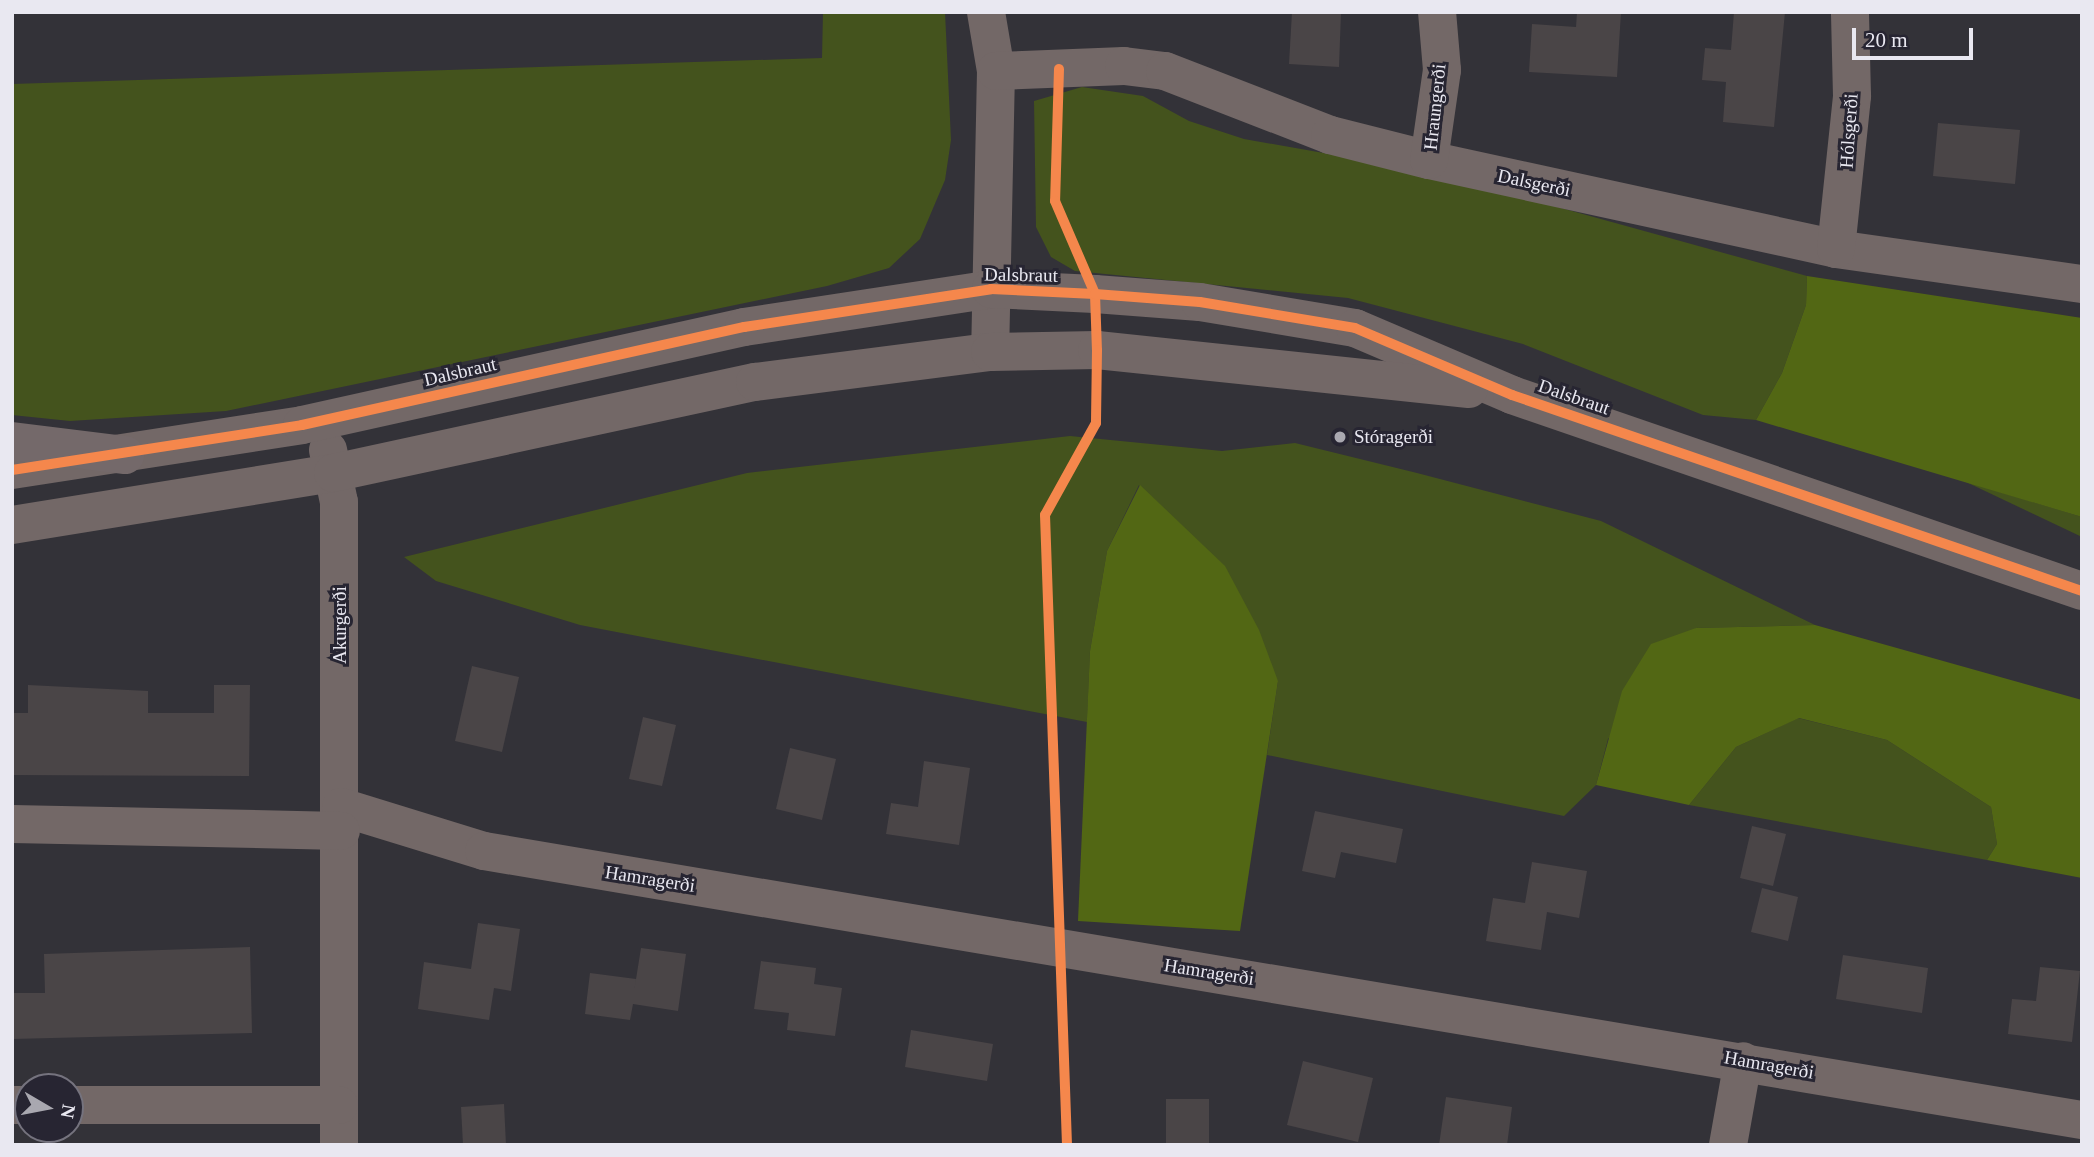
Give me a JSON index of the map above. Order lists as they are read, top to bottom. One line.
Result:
{"streets":{"street":["Hraungerði","Hólsgerði","Dalsgerði","Dalsbraut","Akurgerði","Hamragerði"]},"crossings":[["Hraungerði","Dalsgerði"],["Hólsgerði","Dalsgerði"],["Dalsbraut","Akurgerði"],["Akurgerði","Hamragerði"]],"places":["Stóragerði"],"scale_bar":"20 m","north":"right"}
